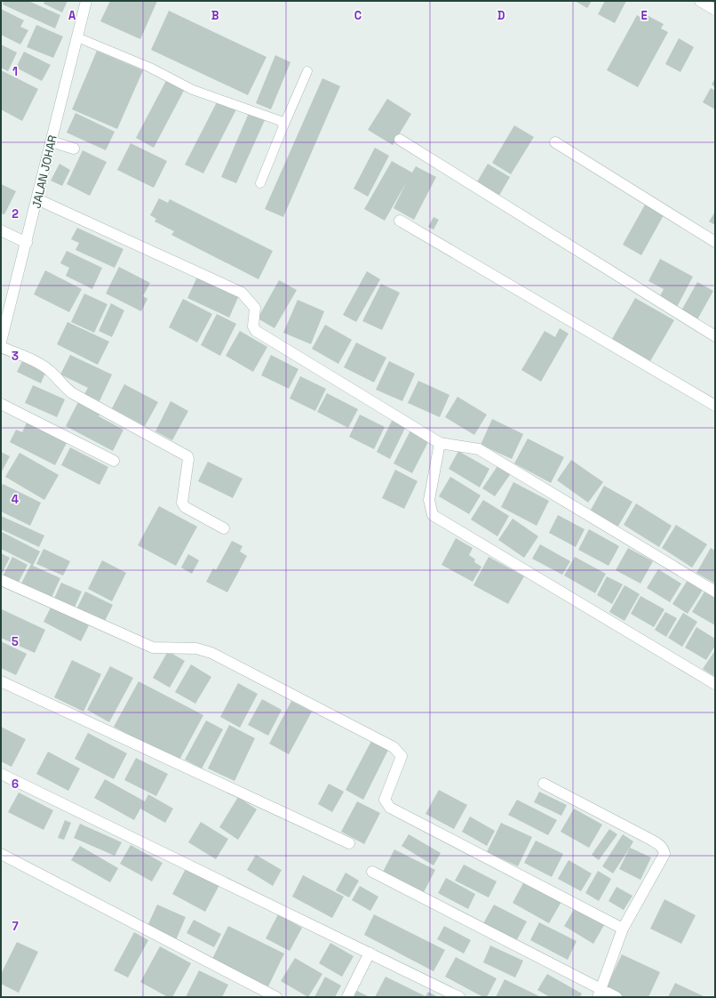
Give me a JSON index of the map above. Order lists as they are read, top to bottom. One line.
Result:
{"streets":{"street":["JALAN JOHAR"]},"grid":{"columns":["A","B","C","D","E"],"rows":["1","2","3","4","5","6","7"]}}
